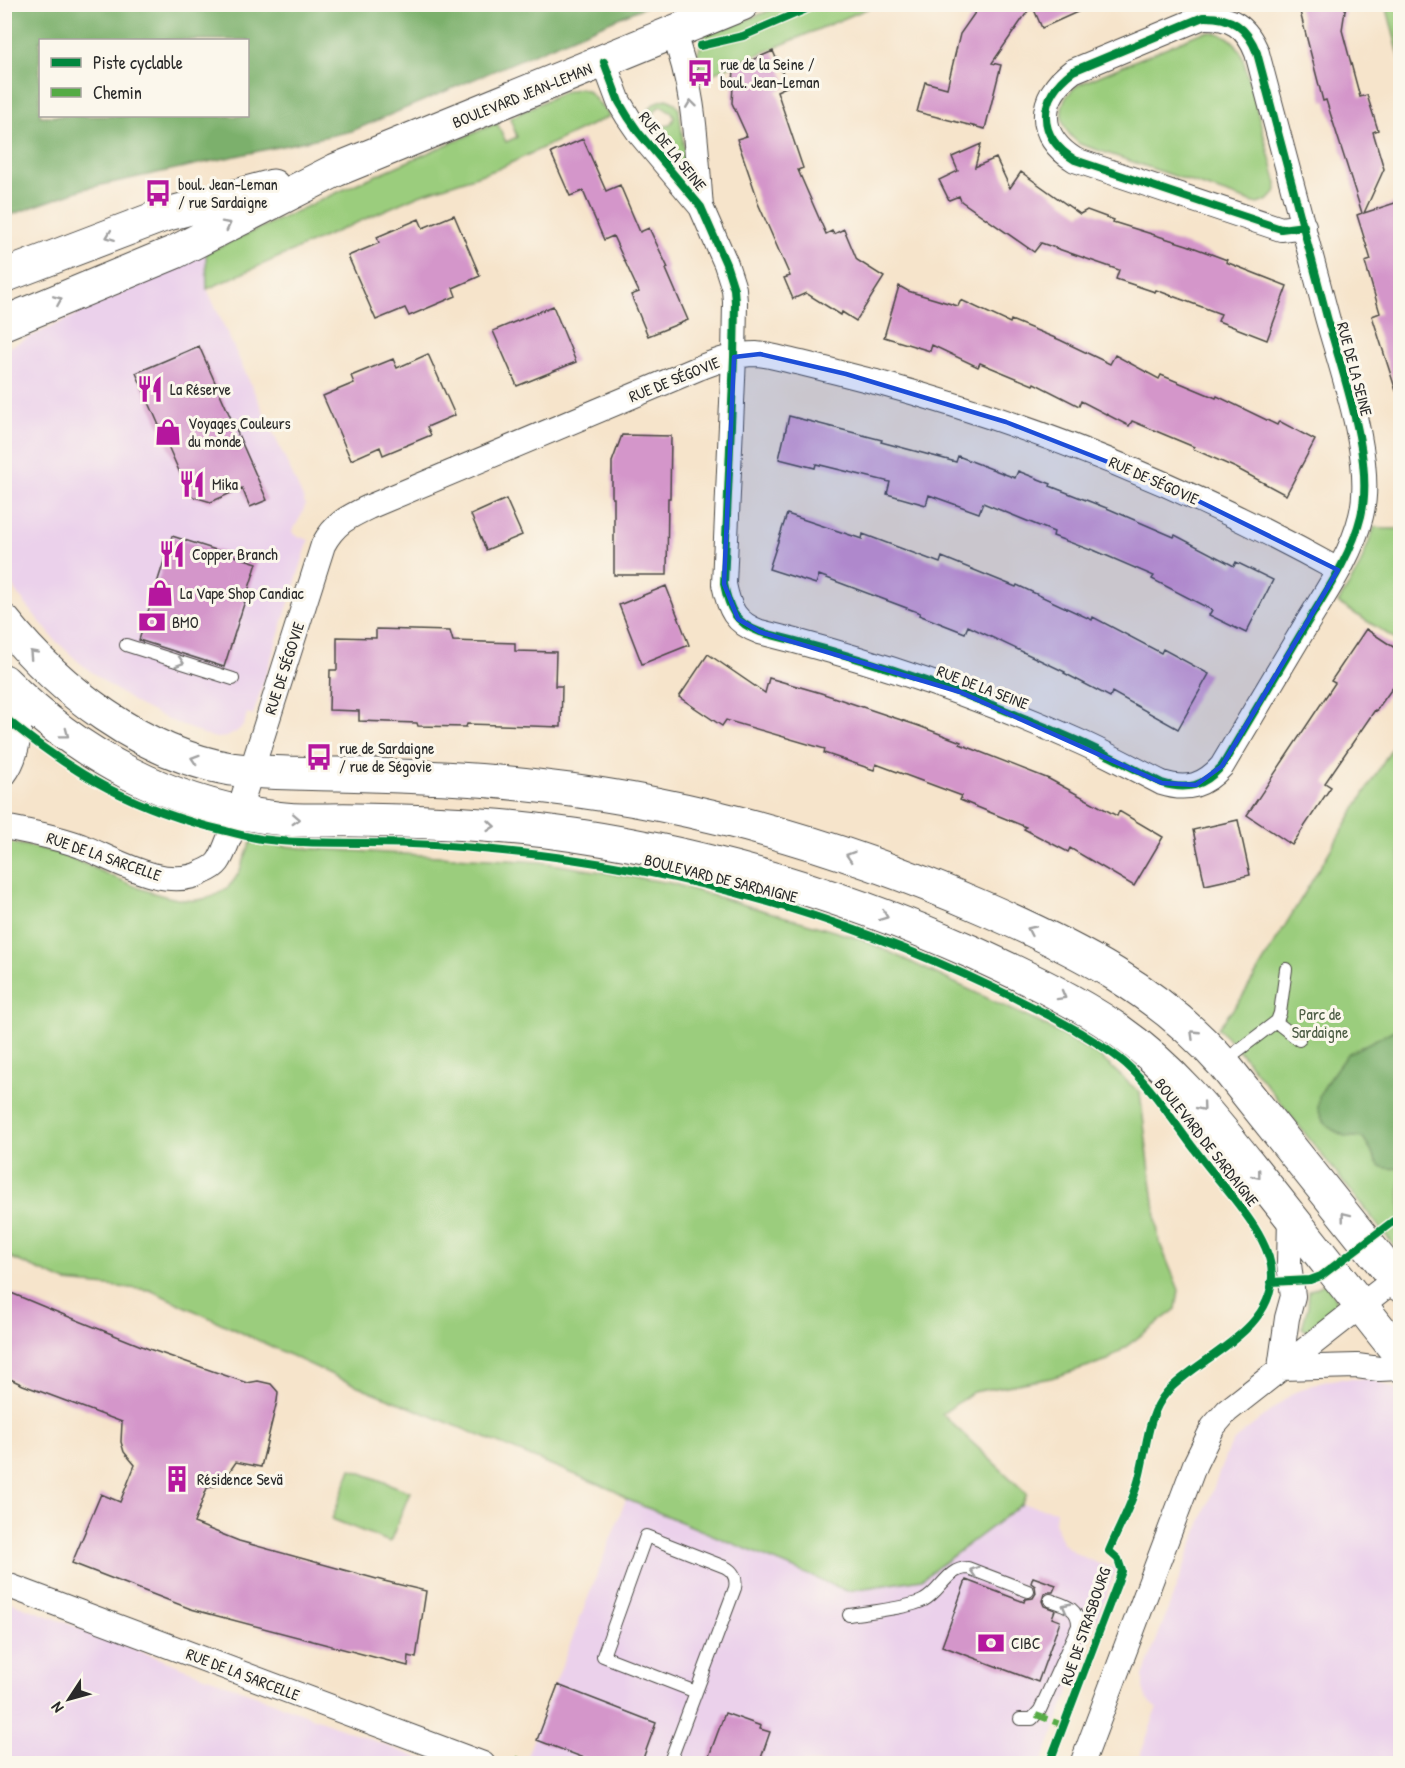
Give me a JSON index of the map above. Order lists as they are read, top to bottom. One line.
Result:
{"streets":{"street":["BOULEVARD JEAN-LEMAN","RUE DE LA SEINE","RUE DE SÉGOVIE","RUE DE LA SARCELLE","BOULEVARD DE SARDAIGNE"],"cycle path":["RUE DE STRASBOURG"]},"crossings":[["BOULEVARD JEAN-LEMAN","RUE DE LA SEINE"],["RUE DE LA SEINE","RUE DE SÉGOVIE"],["RUE DE SÉGOVIE","RUE DE LA SARCELLE"],["RUE DE SÉGOVIE","BOULEVARD DE SARDAIGNE"],["RUE DE LA SARCELLE","BOULEVARD DE SARDAIGNE"]],"parks":["Parc de Sardaigne"],"places":{"bus stop":["rue de la Seine / boul. Jean-Leman","boul. Jean-Leman / rue Sardaigne","rue de Sardaigne / rue de Ségovie"],"restaurant":["La Réserve","Mika","Copper Branch"],"shop":["Voyages Couleurs du monde","La Vape Shop Candiac"],"bank":["BMO","CIBC"],"building":["Résidence Sevä"]},"legend":["Piste cyclable","Chemin"],"north":"bottom left"}
